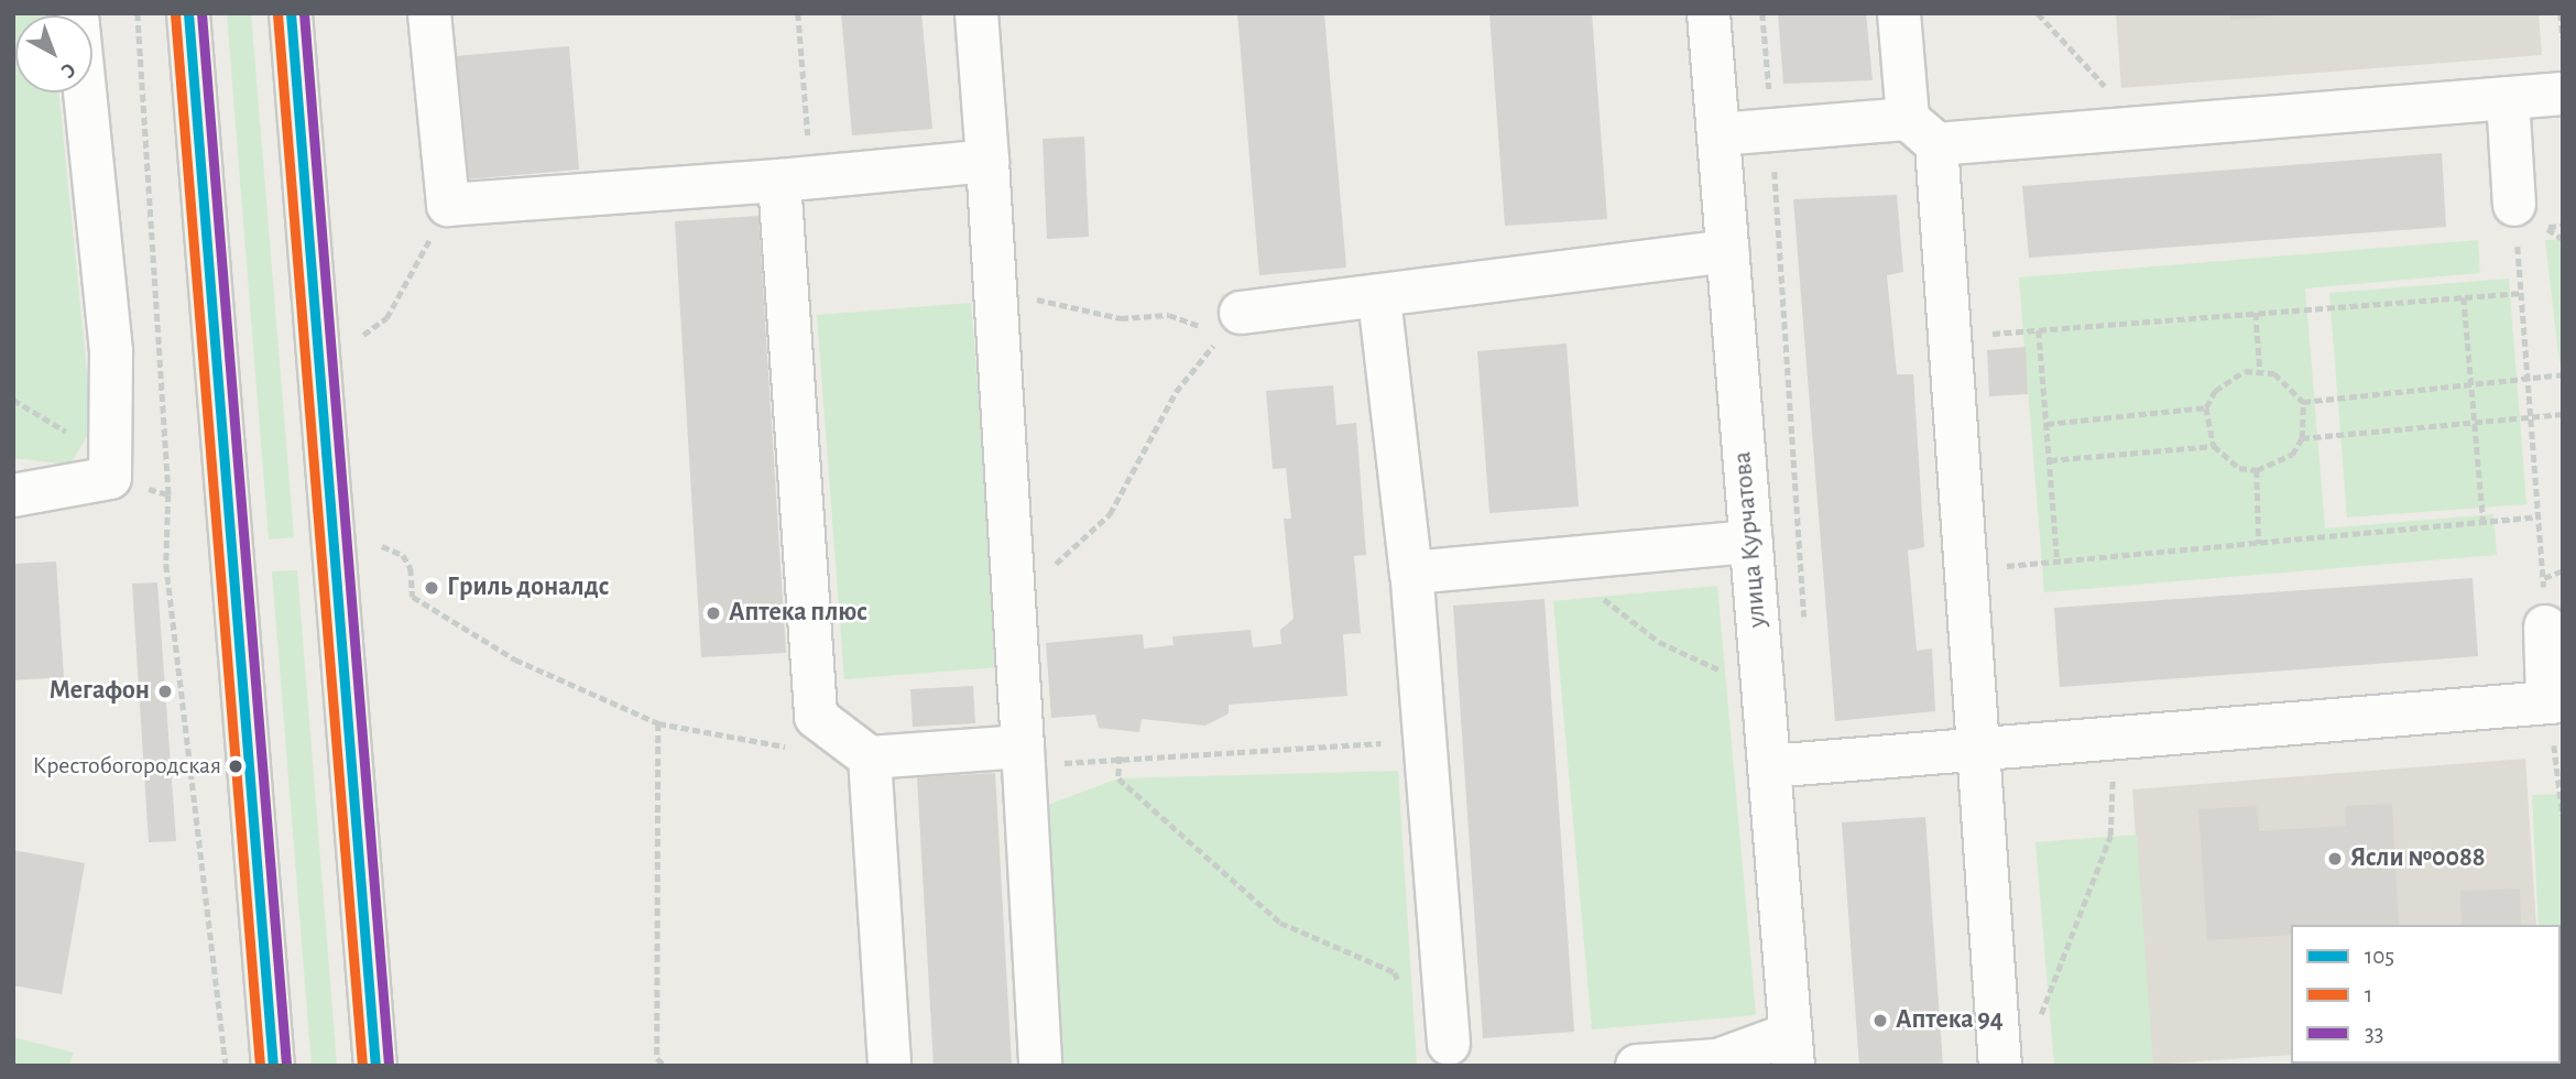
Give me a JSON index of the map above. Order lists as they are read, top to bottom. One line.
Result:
{"streets":{"street":["улица Курчатова"]},"places":["Гриль доналдс","Аптека плюс","Мегафон","Крестобогородская","Ясли №0088","Аптека 94"],"lines":["transit line 105","transit line 33","transit line 1"],"legend":["105","1","33"],"north":"bottom right"}
